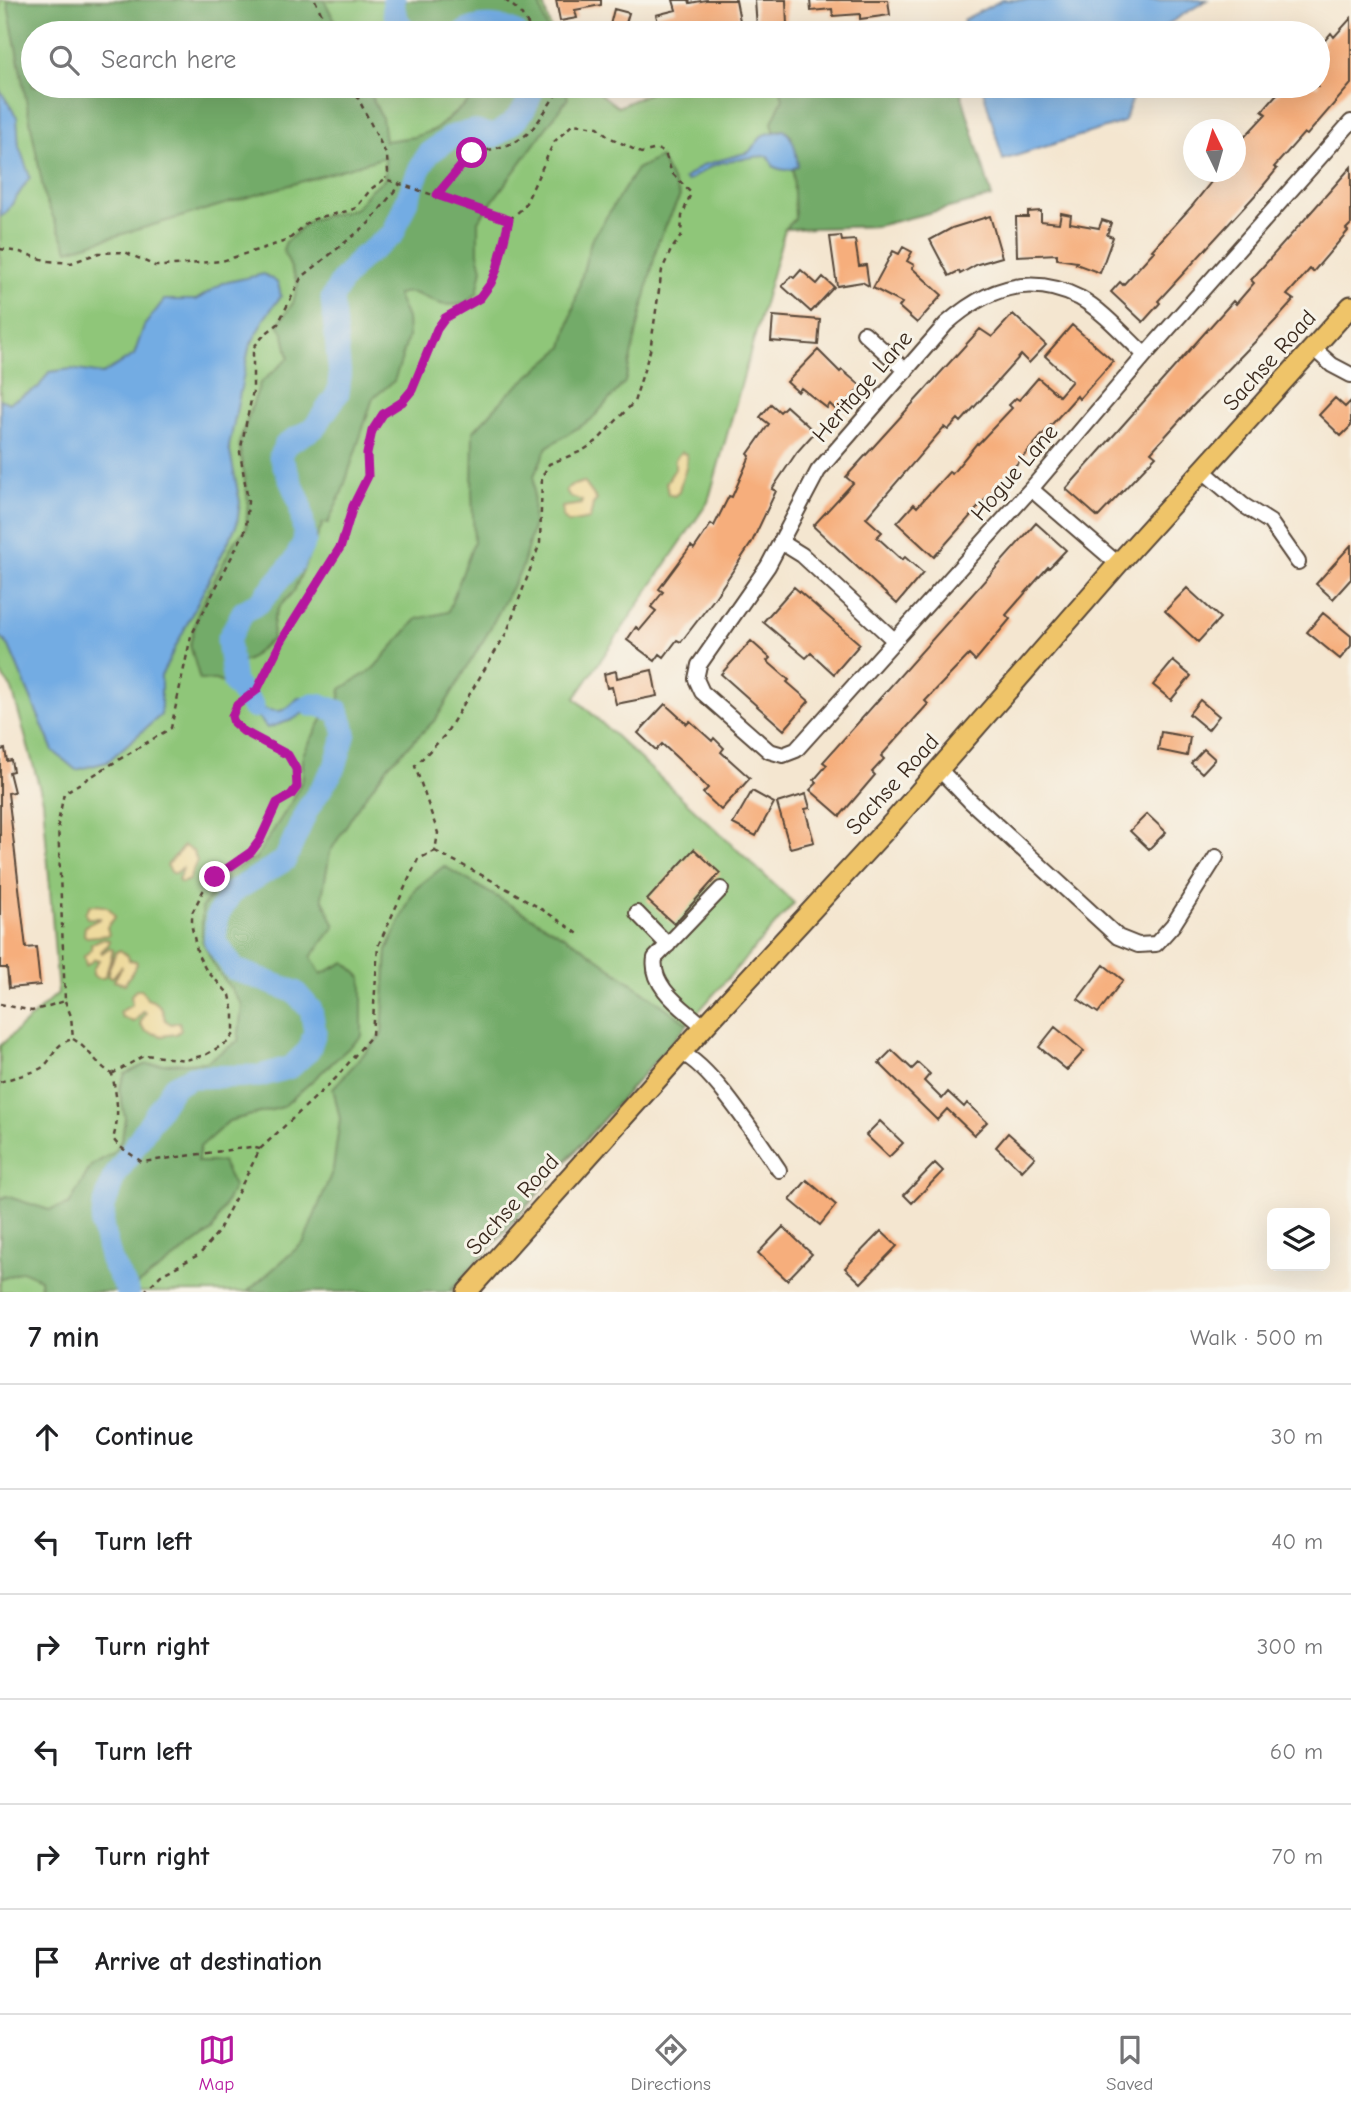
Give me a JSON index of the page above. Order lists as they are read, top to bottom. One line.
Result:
{"streets":{"main road":["Sachse Road"],"street":["Heritage Lane","Hogue Lane"]},"crossings":[["Heritage Lane","Hogue Lane"]],"north":"top","page":{"search":"Search here","heading":["7 min","Walk · 500 m"],"list":[["Continue","30 m"],["Turn left","40 m"],["Turn right","300 m"],["Turn left","60 m"],["Turn right","70 m"],"Arrive at destination"],"nav":["Map","Directions","Saved"]}}
